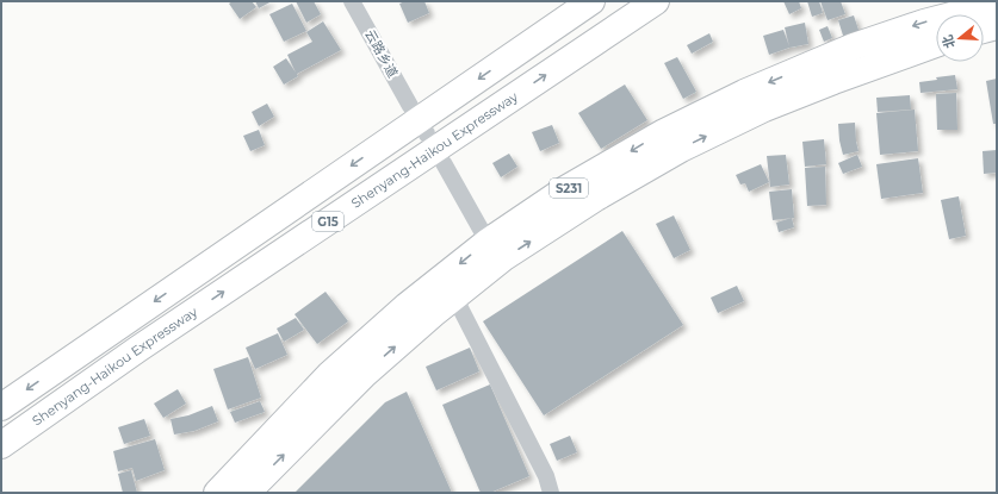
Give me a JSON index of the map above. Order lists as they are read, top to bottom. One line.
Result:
{"streets":{"main road":["Shenyang-Haikou Expressway","S231","G15"],"street":["云路乡道"]},"north":"left"}
